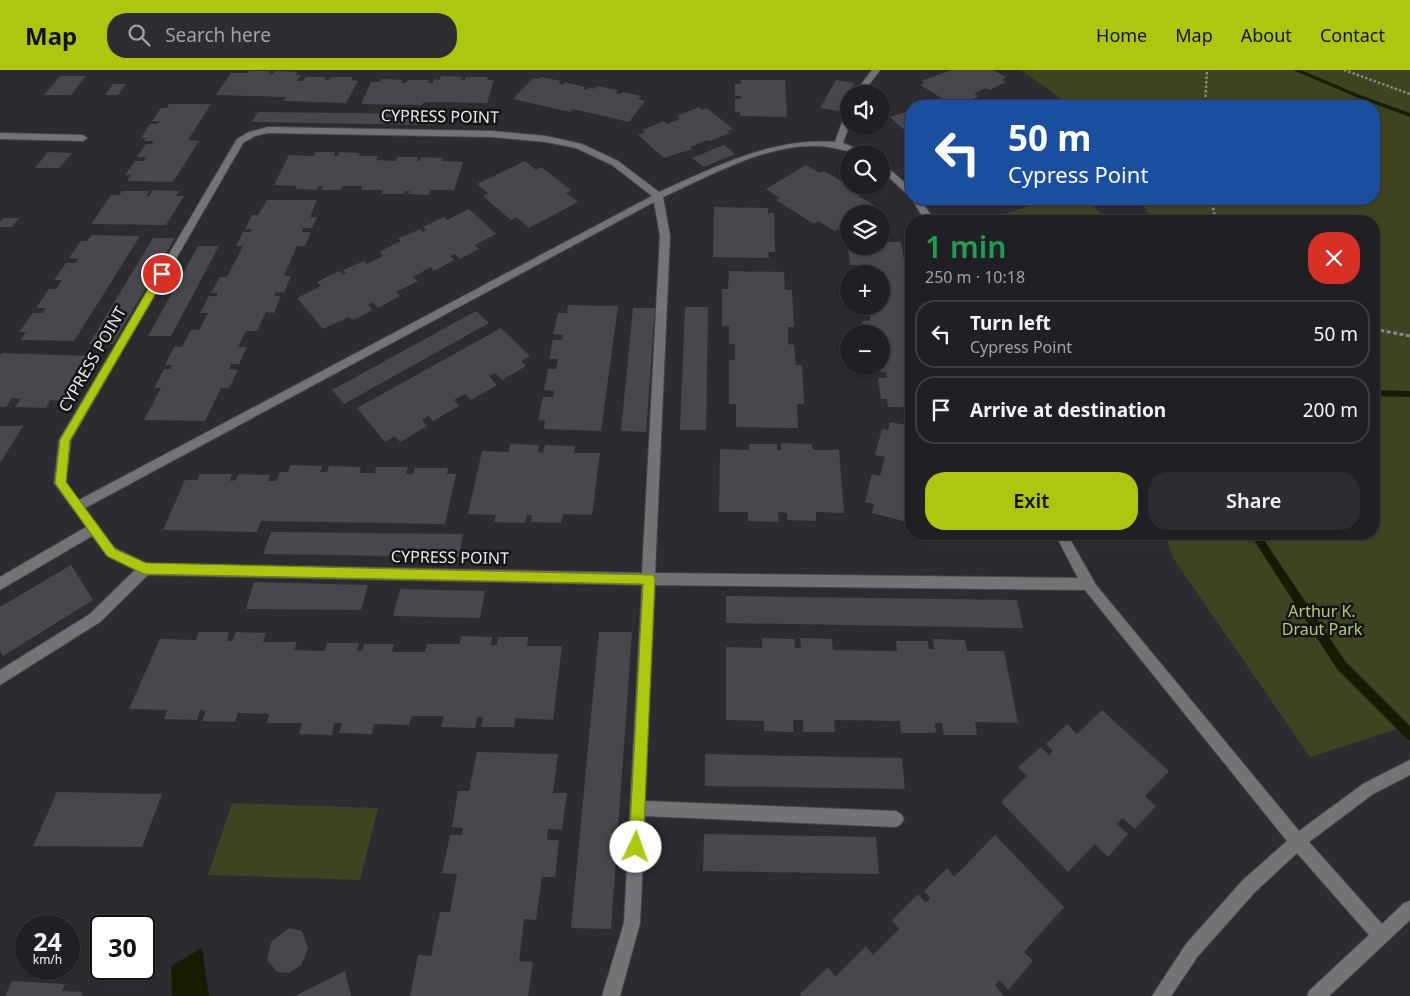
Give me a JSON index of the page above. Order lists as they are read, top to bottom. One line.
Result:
{"streets":{"street":["CYPRESS POINT"]},"parks":["Arthur K. Draut Park"],"page":{"header":"Map","search":"Search here","nav":["Home","Map","About","Contact"],"map_buttons":["+","−"],"turn":["50 m","Cypress Point"],"heading":["1 min","250 m · 10:18"],"list":[{"name":"Turn left","note":"Cypress Point","value":"50 m"},{"name":"Arrive at destination","value":"200 m"}],"buttons":["Exit","Share"],"speed":"24 km/h","limit":"30"}}
